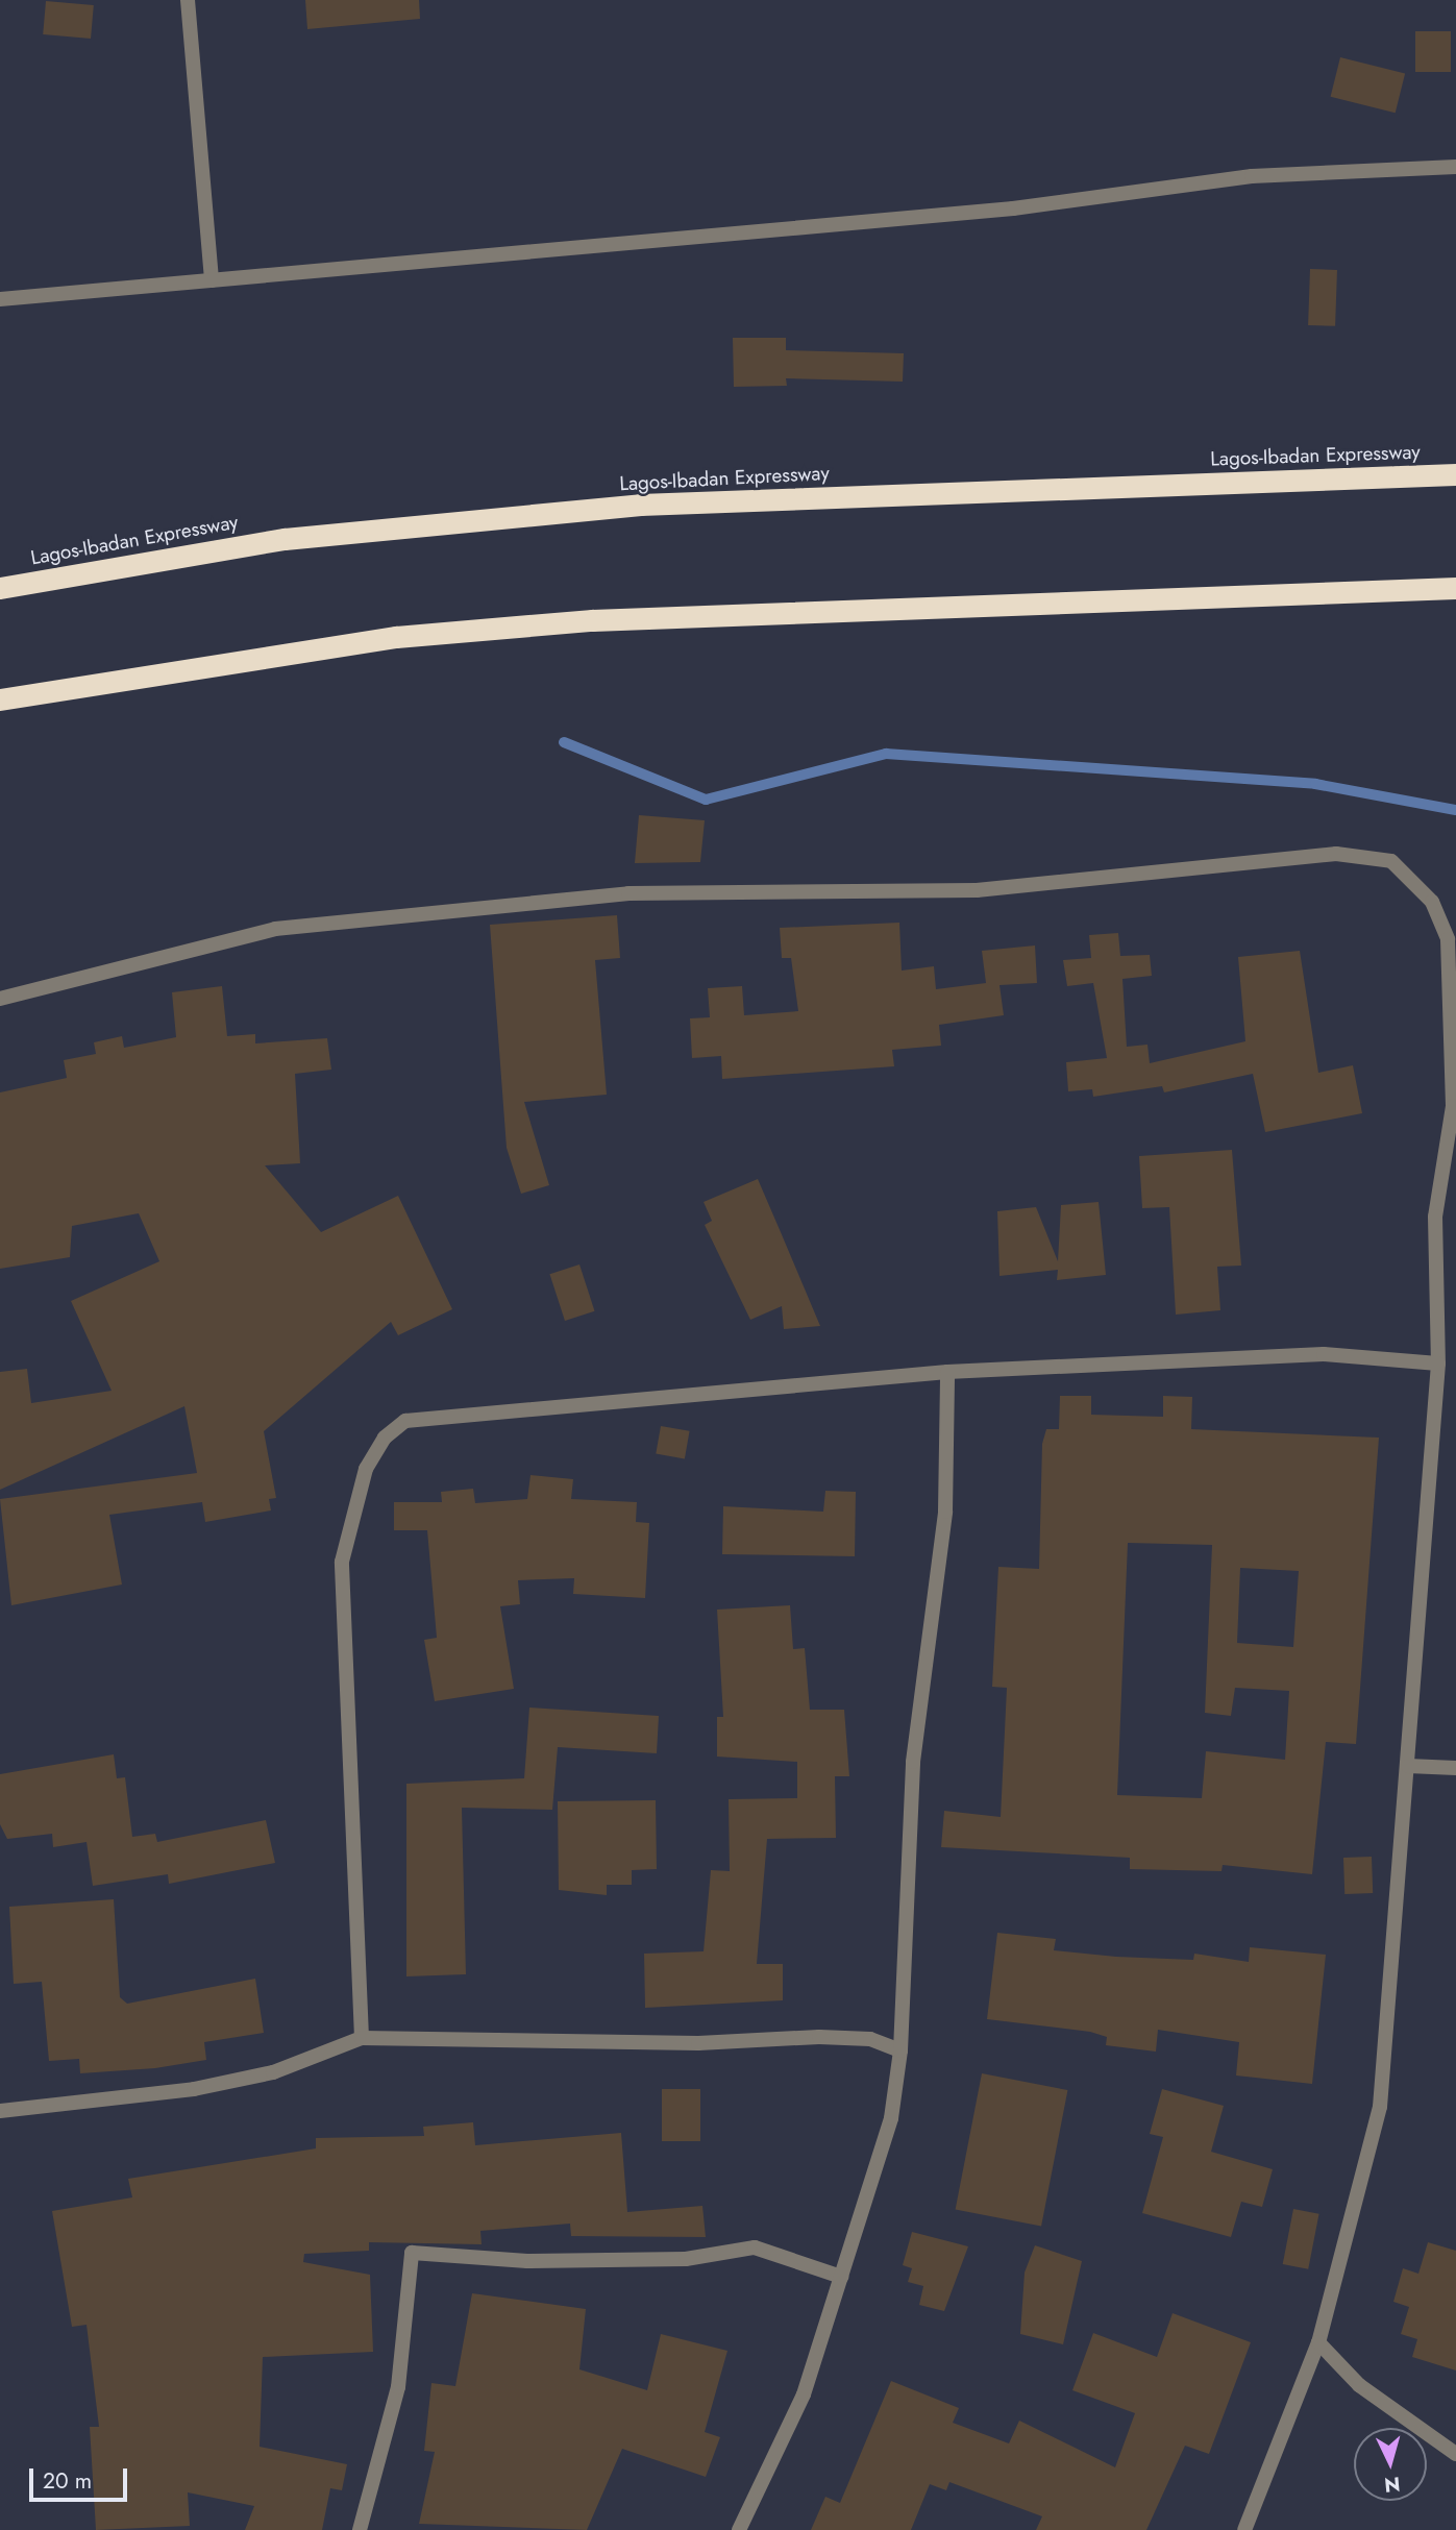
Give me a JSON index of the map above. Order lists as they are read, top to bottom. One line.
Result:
{"streets":{"highway":["Lagos-Ibadan Expressway"]},"scale_bar":"20 m","north":"bottom"}
